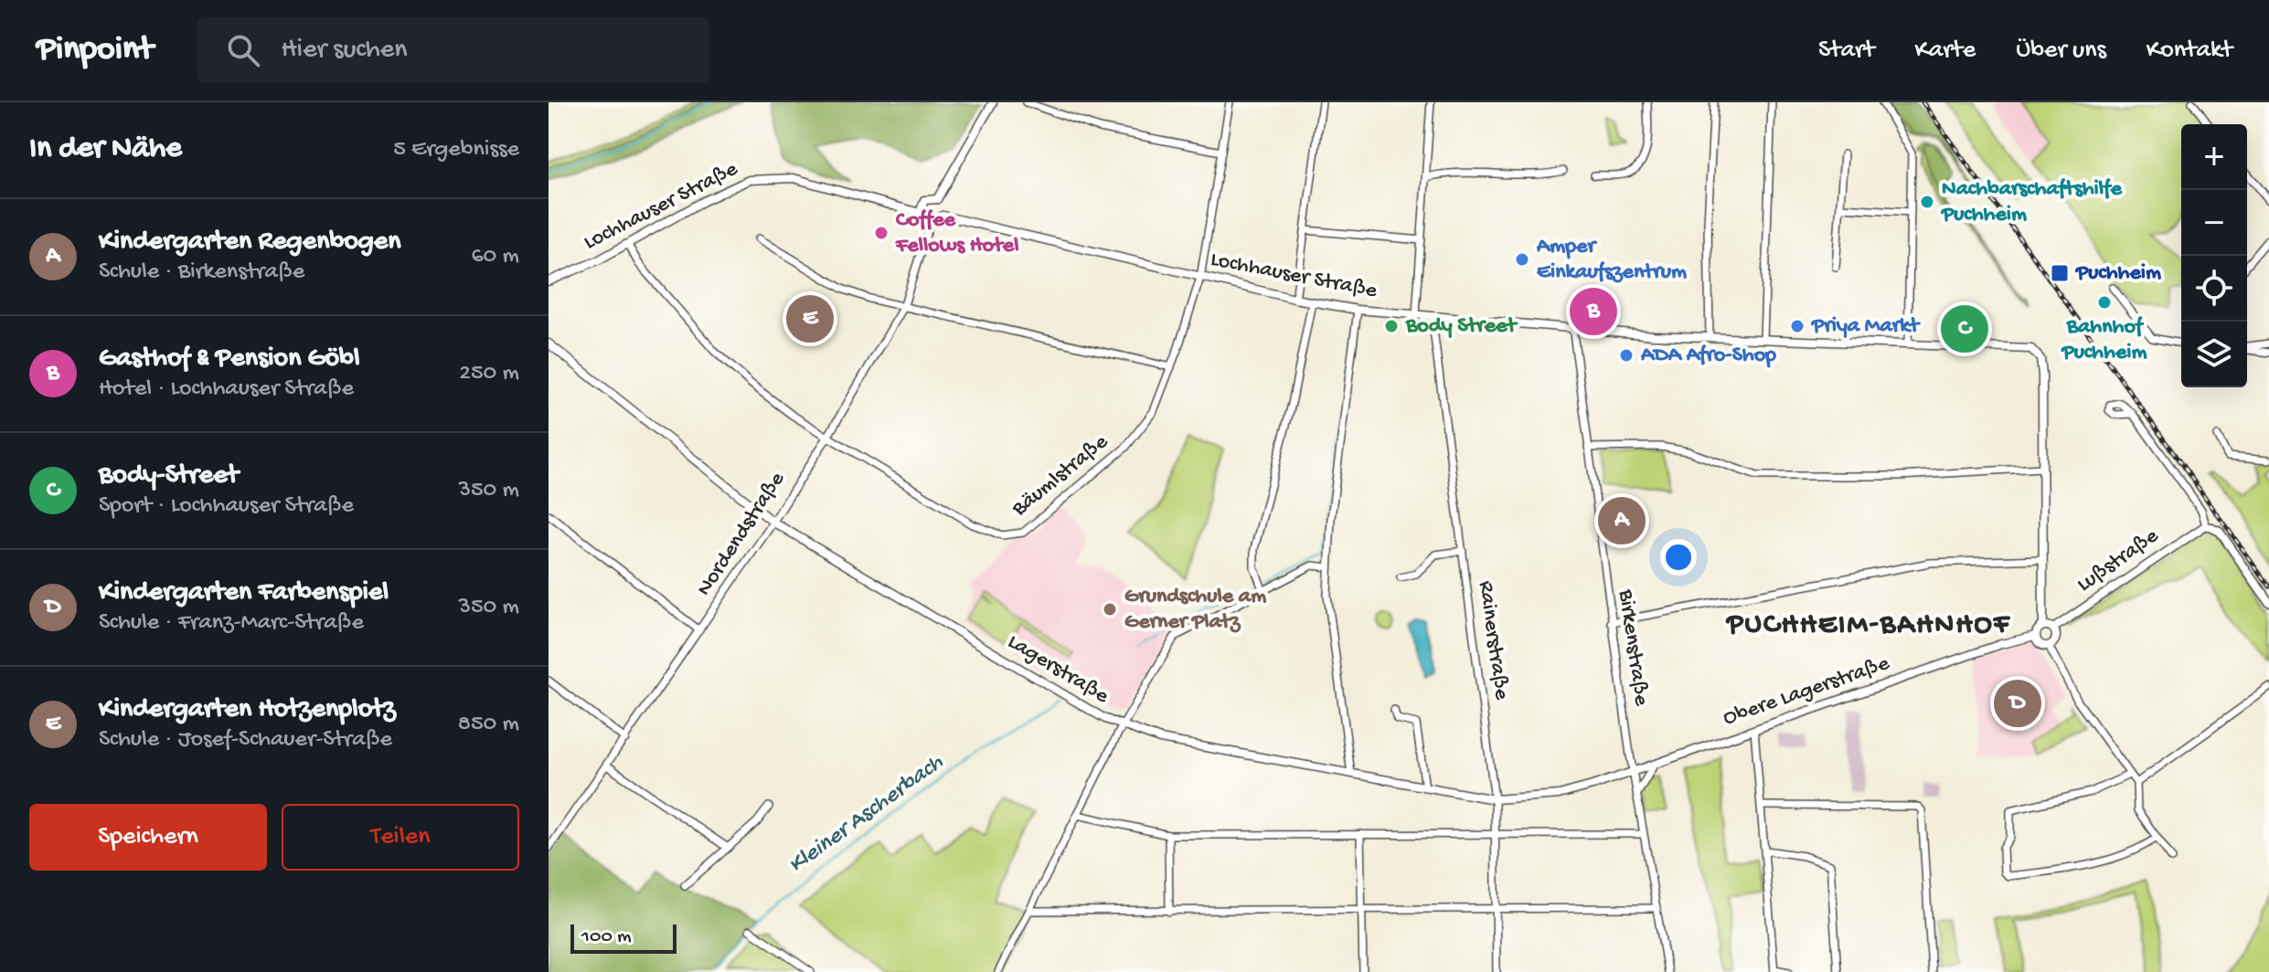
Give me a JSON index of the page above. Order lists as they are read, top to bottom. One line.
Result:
{"streets":{"street":["Lochhauser Straße","Bäumlstraße","Nordendstraße","Lußstraße","Rainerstraße","Birkenstraße","Lagerstraße","Obere Lagerstraße"]},"crossings":[["Lochhauser Straße","Bäumlstraße"],["Lochhauser Straße","Nordendstraße"],["Lochhauser Straße","Rainerstraße"],["Lochhauser Straße","Birkenstraße"],["Bäumlstraße","Nordendstraße"],["Nordendstraße","Lagerstraße"],["Lußstraße","Obere Lagerstraße"],["Rainerstraße","Lagerstraße"],["Birkenstraße","Lagerstraße"],["Birkenstraße","Obere Lagerstraße"],["Lagerstraße","Obere Lagerstraße"]],"districts":["PUCHHEIM-BAHNHOF"],"water":["Kleiner Ascherbach"],"places":{"other":["Nachbarschaftshilfe Puchheim","Coffee Fellows Hotel","Amper Einkaufszentrum","Bahnhof Puchheim","Body Street","Priya Markt","ADA Afro-Shop","Grundschule am Gerner Platz"],"transit":["Puchheim"]},"scale_bar":"100 m","page":{"header":"Pinpoint","search":"Hier suchen","nav":["Start","Karte","Über uns","Kontakt"],"heading":["In der Nähe","5 Ergebnisse"],"map_buttons":["+","−"],"list":[{"mark":"A","name":"Kindergarten Regenbogen","note":"Schule · Birkenstraße","value":"60 m"},{"mark":"B","name":"Gasthof & Pension Göbl","note":"Hotel · Lochhauser Straße","value":"250 m"},{"mark":"C","name":"Body-Street","note":"Sport · Lochhauser Straße","value":"350 m"},{"mark":"D","name":"Kindergarten Farbenspiel","note":"Schule · Franz-Marc-Straße","value":"350 m"},{"mark":"E","name":"Kindergarten Hotzenplotz","note":"Schule · Josef-Schauer-Straße","value":"850 m"}],"pins":["B","E","C","A","D"],"buttons":["Speichern","Teilen"],"scale":"100 m"}}
